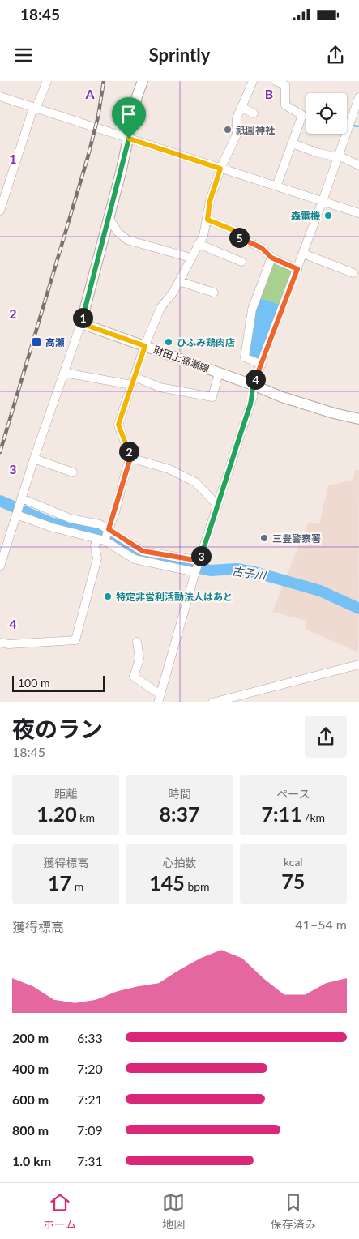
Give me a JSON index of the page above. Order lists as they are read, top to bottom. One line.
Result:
{"streets":{"main road":["財田上高瀬線"]},"water":["古子川"],"places":{"other":["祇園神社","森電機","ひふみ鶏肉店","三豊警察署","特定非営利活動法人はあと"],"transit":["高瀬"]},"scale_bar":"100 m","page":{"status":"18:45","header":"Sprintly","pins":["5","1","4","2","3"],"scale":"100 m","heading":["夜のラン","18:45"],"stats":[["距離","1.20 km"],["時間","8:37"],["ペース","7:11 /km"],["獲得標高","17 m"],["心拍数","145 bpm"],["kcal","75"]],"chart":["獲得標高","41–54 m"],"list":[{"name":"200 m","note":"6:33"},{"name":"400 m","note":"7:20"},{"name":"600 m","note":"7:21"},{"name":"800 m","note":"7:09"},{"name":"1.0 km","note":"7:31"}],"tabs":["ホーム","地図","保存済み"]},"grid":{"columns":["A","B"],"rows":["1","2","3","4"]}}
